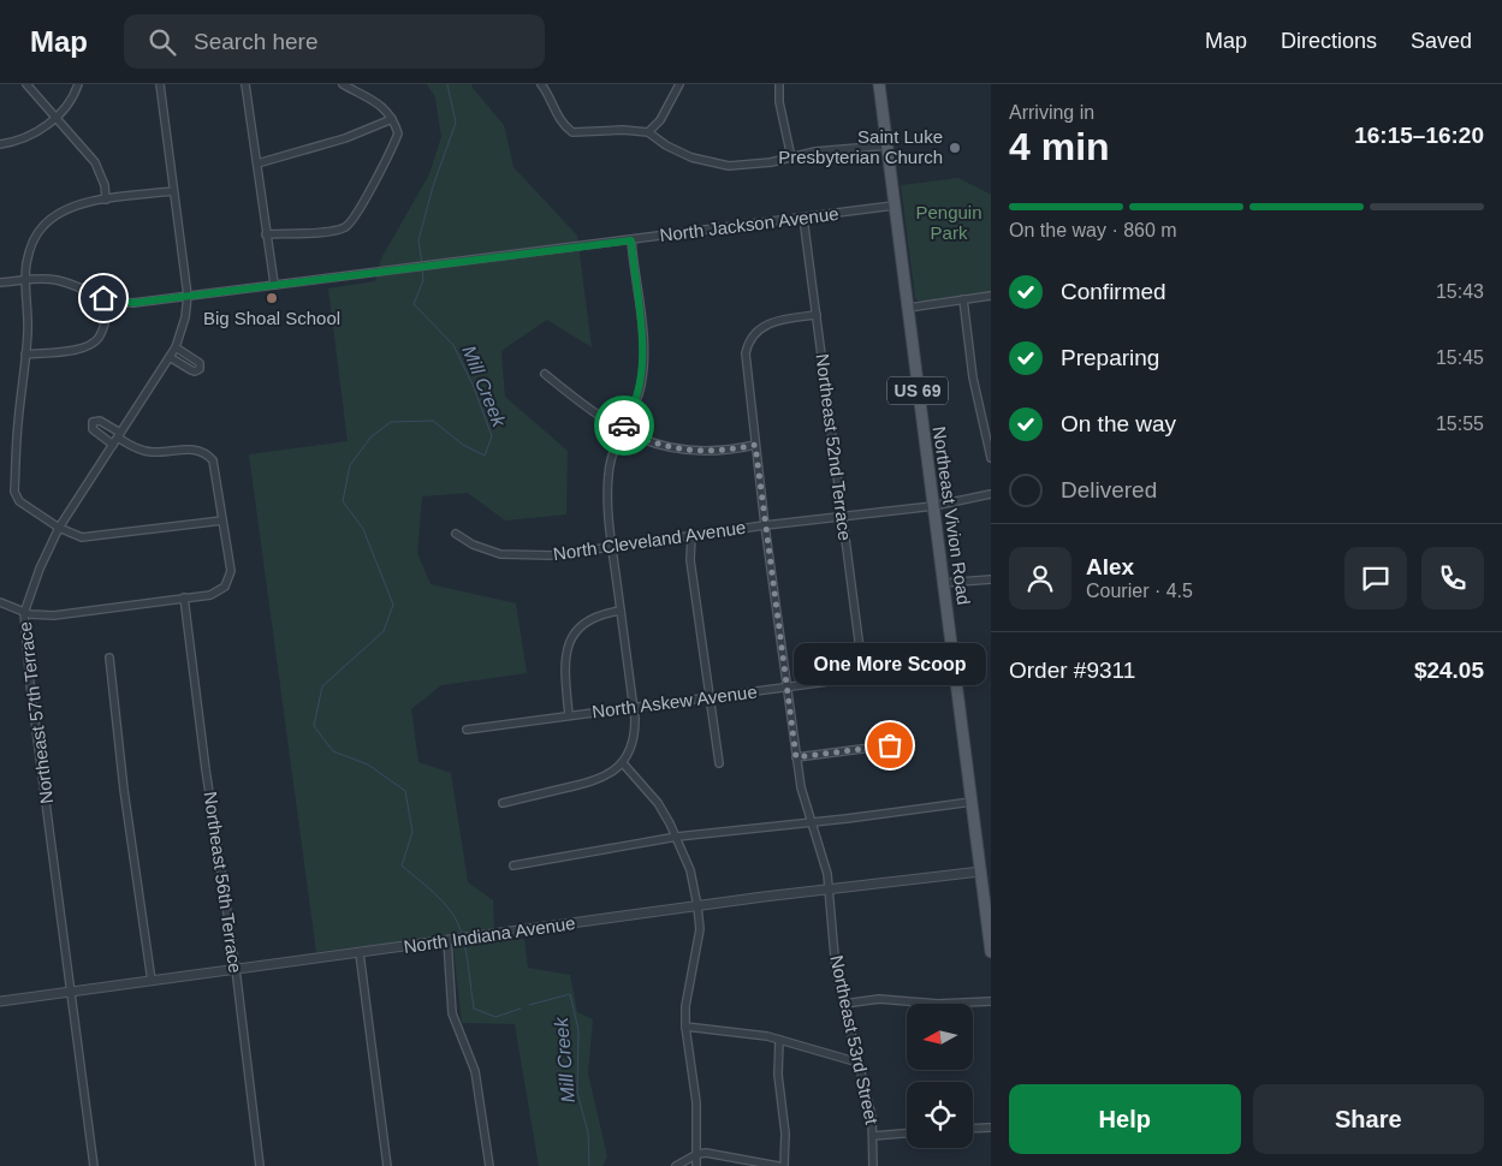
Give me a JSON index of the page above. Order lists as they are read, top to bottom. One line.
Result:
{"streets":{"main road":["US 69","Northeast Vivion Road"],"street":["North Jackson Avenue","Northeast 52nd Terrace","North Cleveland Avenue","North Askew Avenue","Northeast 57th Terrace","Northeast 56th Terrace","North Indiana Avenue","Northeast 53rd Street"]},"crossings":[["North Jackson Avenue","Northeast 52nd Terrace"],["North Jackson Avenue","Northeast Vivion Road"],["North Jackson Avenue","Northeast 57th Terrace"],["Northeast 52nd Terrace","North Cleveland Avenue"],["Northeast 52nd Terrace","North Askew Avenue"],["Northeast 52nd Terrace","Northeast 53rd Street"],["Northeast Vivion Road","North Cleveland Avenue"],["Northeast Vivion Road","North Askew Avenue"],["Northeast Vivion Road","North Indiana Avenue"],["North Cleveland Avenue","Northeast 53rd Street"],["North Askew Avenue","Northeast 53rd Street"],["Northeast 57th Terrace","North Indiana Avenue"],["Northeast 56th Terrace","North Indiana Avenue"],["North Indiana Avenue","Northeast 53rd Street"]],"water":["Mill Creek"],"parks":["Penguin Park"],"places":["Saint Luke Presbyterian Church","Big Shoal School","One More Scoop"],"north":"left","page":{"header":"Map","search":"Search here","nav":["Map","Directions","Saved"],"heading":["4 min","Arriving in","16:15–16:20"],"panel":["Alex","Courier · 4.5","Order #9311","$24.05"],"bar":"On the way · 860 m","list":[["Confirmed","15:43"],["Preparing","15:45"],["On the way","15:55"],"Delivered"],"bubble":"One More Scoop","buttons":["Help","Share"]}}
